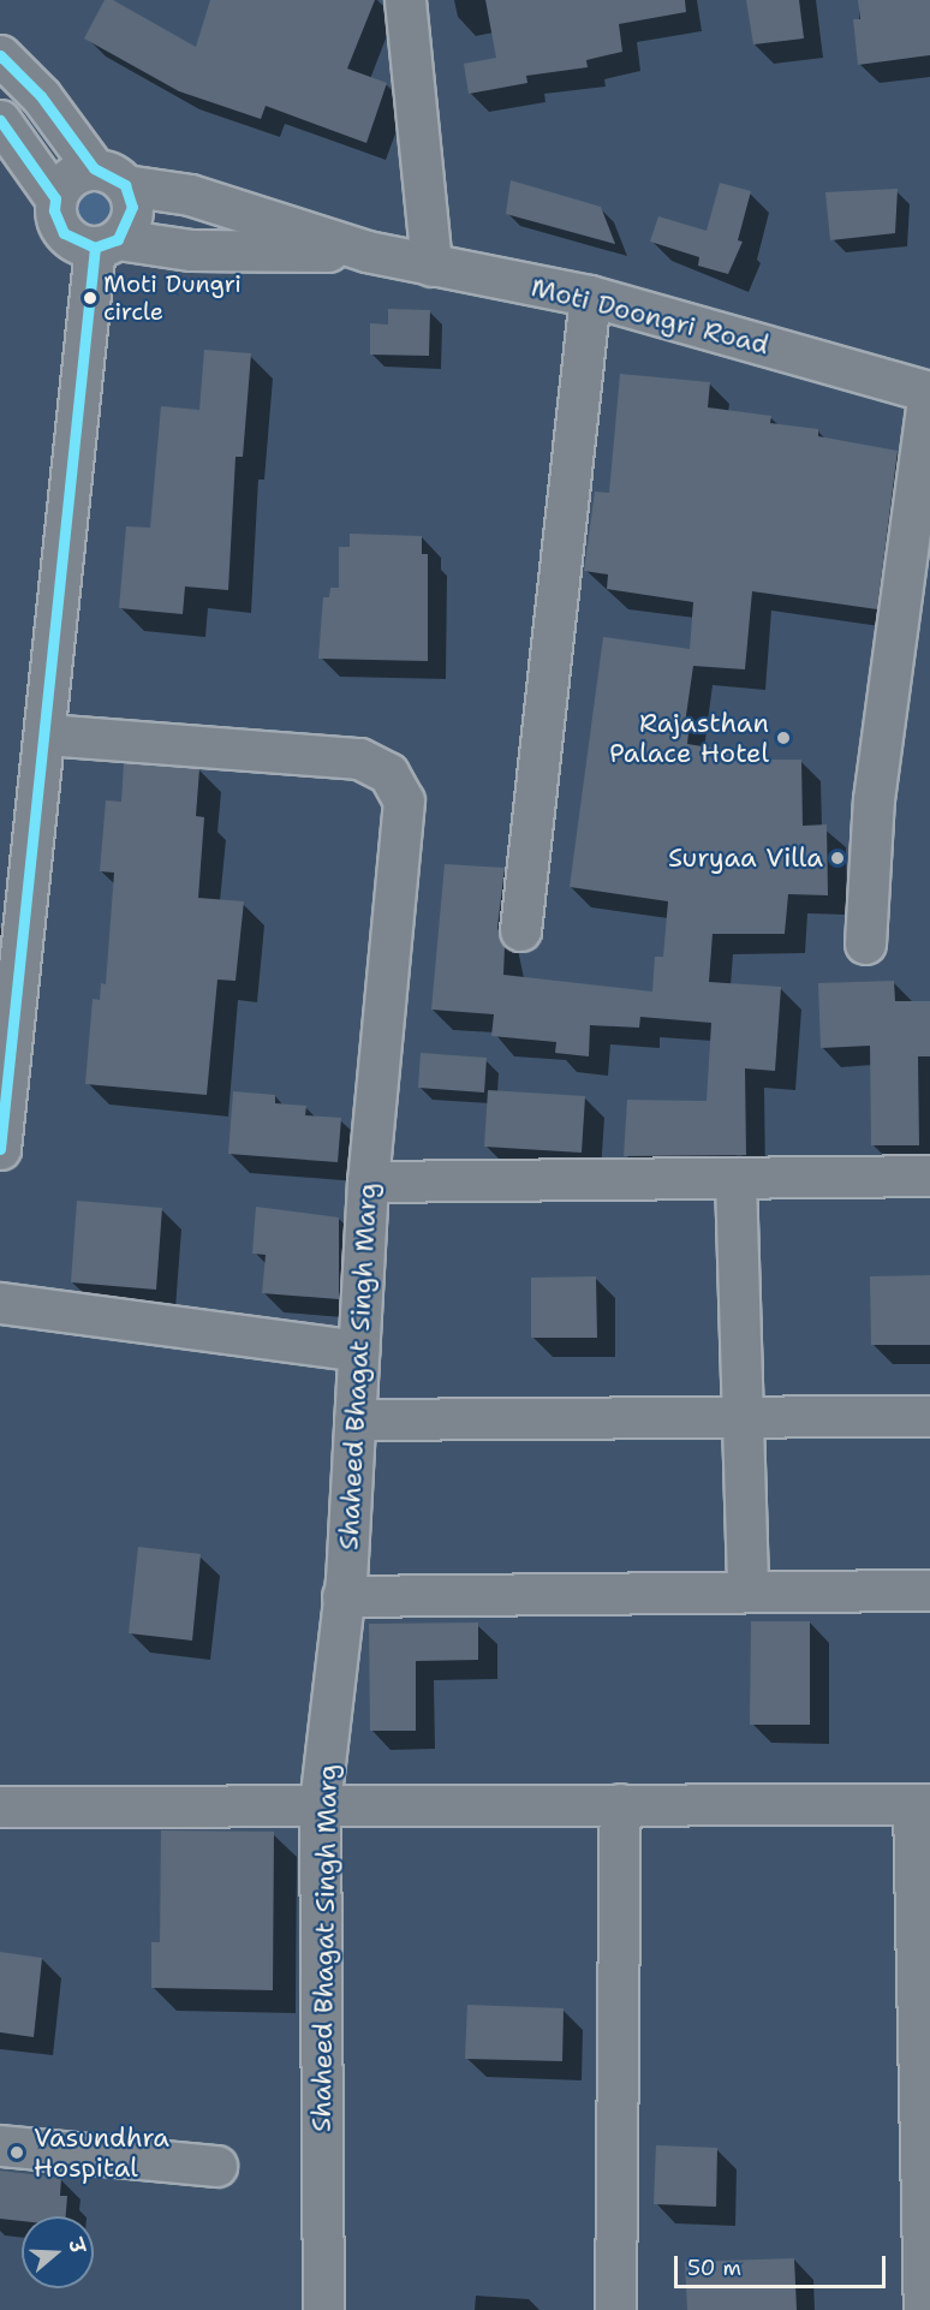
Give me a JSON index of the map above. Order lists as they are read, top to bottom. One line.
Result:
{"streets":{"street":["Moti Doongri Road","Shaheed Bhagat Singh Marg"]},"places":["Moti Dungri circle","Rajasthan Palace Hotel","Suryaa Villa","Vasundhra Hospital"],"scale_bar":"50 m","north":"right"}
